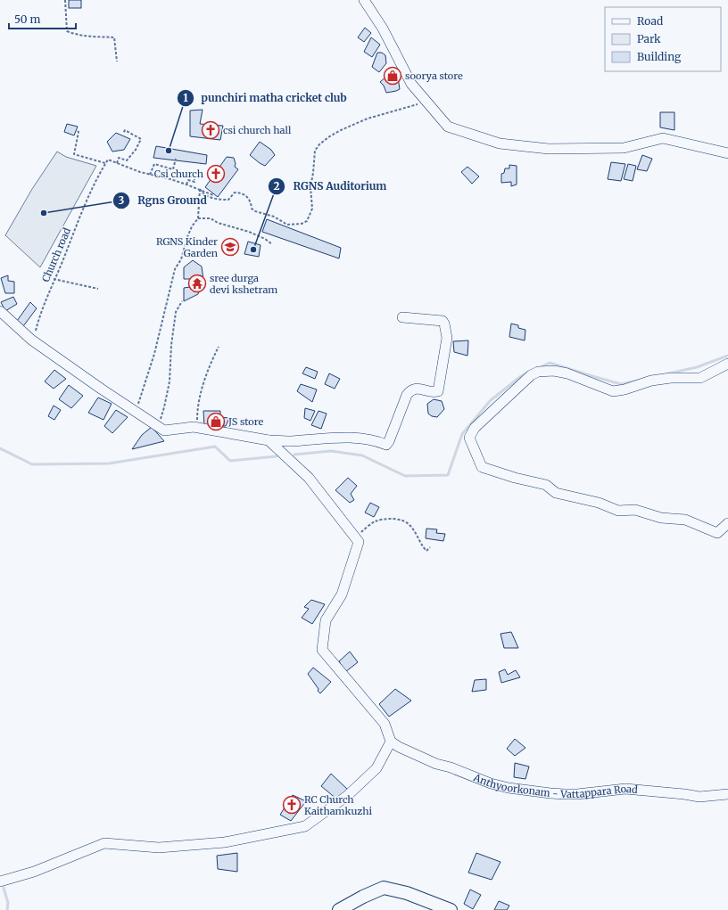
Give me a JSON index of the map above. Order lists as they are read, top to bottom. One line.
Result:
{"streets":{"street":["Anthyoorkonam - Vattappara Road"],"path":["Church road"]},"places":{"shop":["soorya store","JS store"],"church":["csi church hall","Csi church","RC Church Kaithamkuzhi"],"other":["punchiri matha cricket club","Rgns Ground","RGNS Auditorium"],"school or university":["RGNS Kinder Garden"],"temple":["sree durga devi kshetram"]},"legend":["Road","Park","Building"],"scale_bar":"50 m"}
